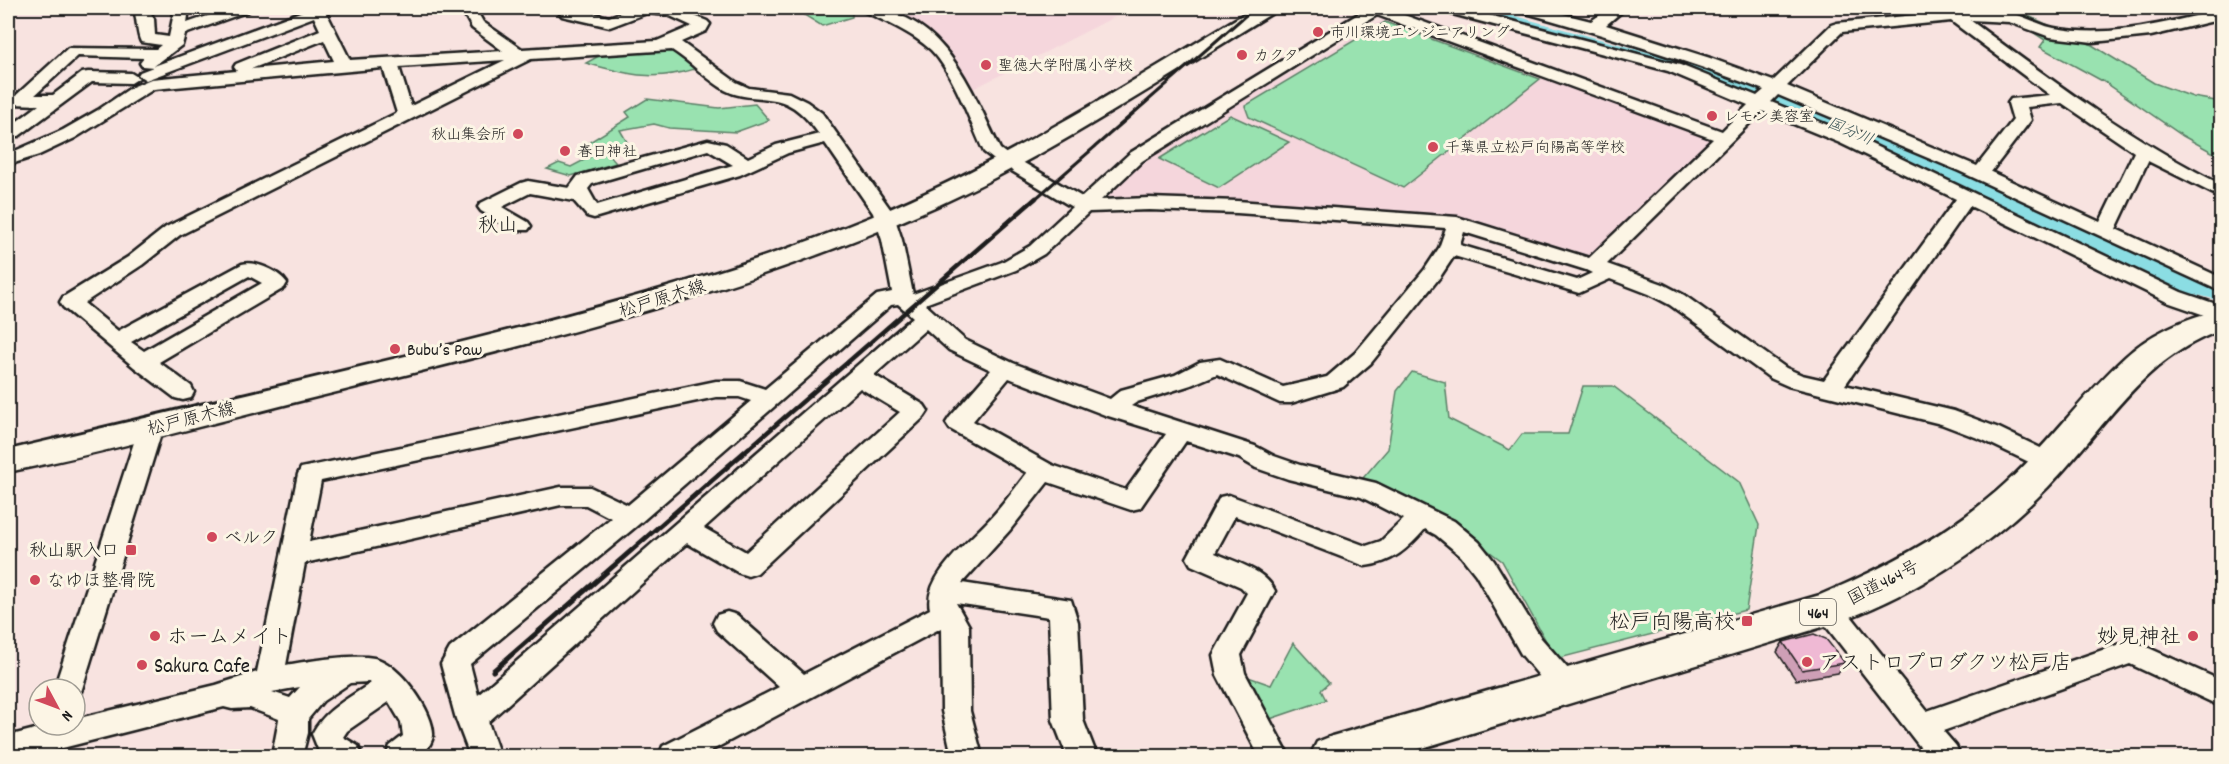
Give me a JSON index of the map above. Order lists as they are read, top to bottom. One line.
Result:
{"streets":{"highway":["国道464号","464"],"main road":["松戸原木線"]},"districts":["秋山"],"water":["国分川"],"places":{"other":["市川環境エンジニアリング","カクタ","聖徳大学附属小学校","レモン美容室","秋山集会所","千葉県立松戸向陽高等学校","春日神社","Bubu’s Paw","ベルク","なゆほ整骨院","ホームメイト","妙見神社","アストロプロダクツ松戸店","Sakura Cafe"],"transit":["秋山駅入口","松戸向陽高校"]},"north":"bottom right"}
